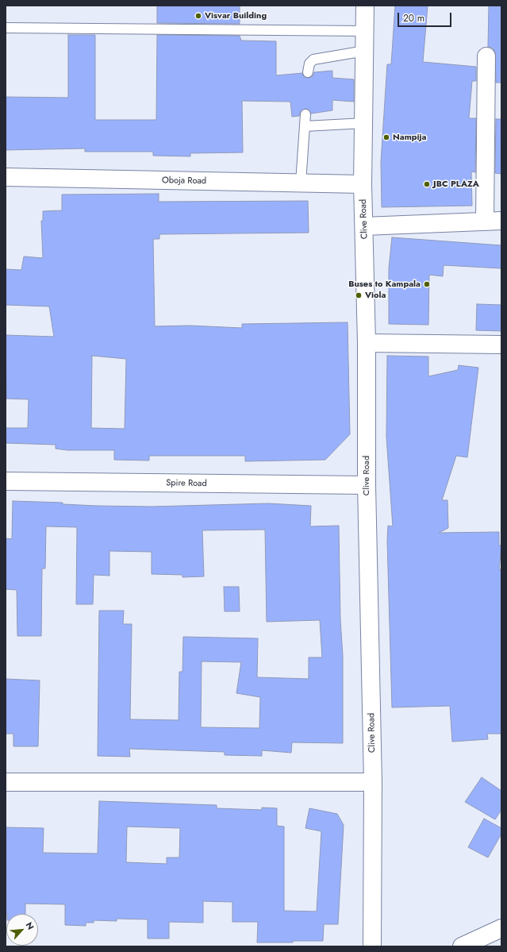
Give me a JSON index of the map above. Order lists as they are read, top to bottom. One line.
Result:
{"streets":{"street":["Oboja Road","Clive Road","Spire Road"]},"crossings":[["Oboja Road","Clive Road"],["Clive Road","Spire Road"]],"places":["Visvar Building","Nampija","JBC PLAZA","Buses to Kampala","Viola"],"scale_bar":"20 m","north":"top right"}
